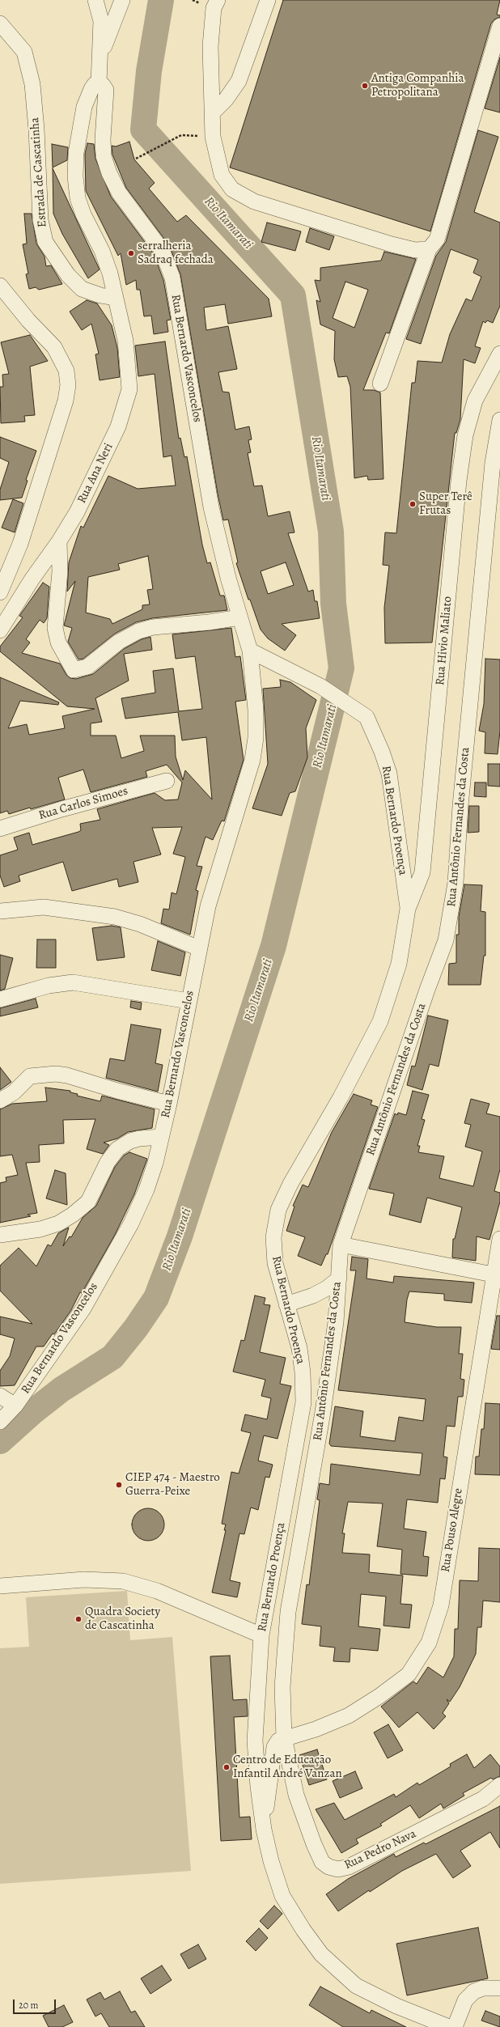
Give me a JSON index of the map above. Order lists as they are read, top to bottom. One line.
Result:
{"streets":{"street":["Estrada de Cascatinha","Rua Bernardo Vasconcelos","Rua Ana Neri","Rua Hivio Maliato","Rua Carlos Simoes","Rua Bernardo Proença","Rua Antônio Fernandes da Costa","Rua Pouso Alegre","Rua Pedro Nava"]},"crossings":[["Estrada de Cascatinha","Rua Ana Neri"],["Rua Bernardo Vasconcelos","Rua Bernardo Proença"],["Rua Hivio Maliato","Rua Bernardo Proença"],["Rua Bernardo Proença","Rua Antônio Fernandes da Costa"],["Rua Bernardo Proença","Rua Pouso Alegre"],["Rua Bernardo Proença","Rua Pedro Nava"],["Rua Antônio Fernandes da Costa","Rua Pouso Alegre"],["Rua Antônio Fernandes da Costa","Rua Pedro Nava"],["Rua Pouso Alegre","Rua Pedro Nava"]],"water":["Rio Itamarati"],"places":["Antiga Companhia Petropolitana","serralheria Sadraq fechada","Super Terê Frutas","CIEP 474 - Maestro Guerra-Peixe","Quadra Society de Cascatinha","Centro de Educação Infantil André Vanzan"],"scale_bar":"20 m"}
